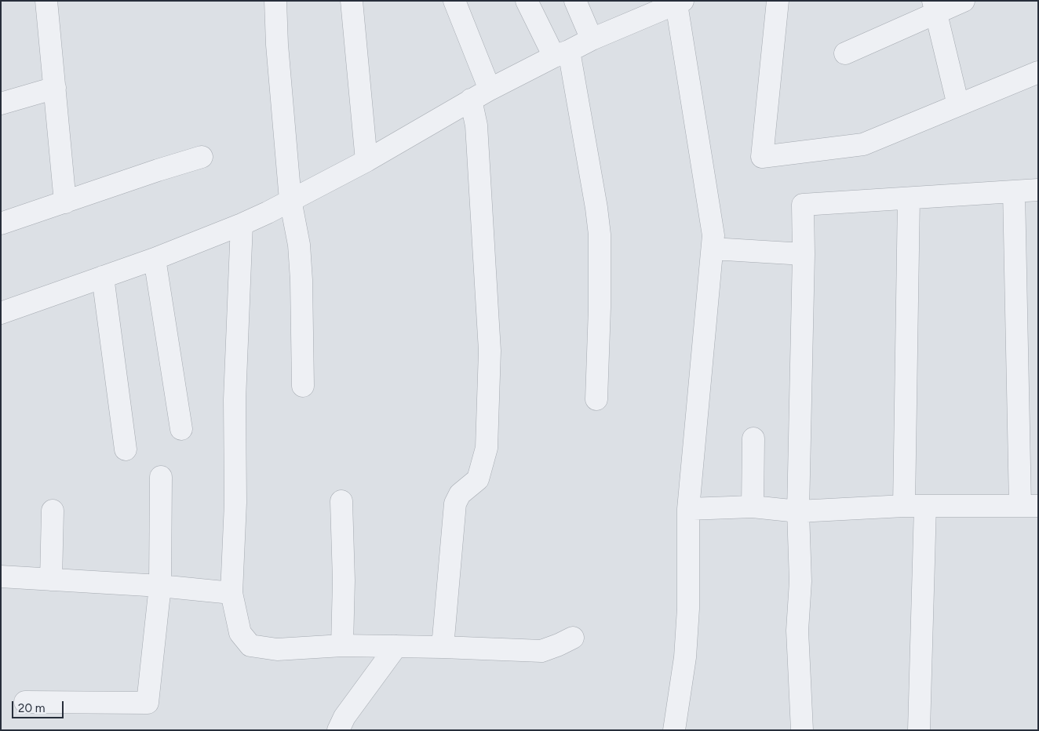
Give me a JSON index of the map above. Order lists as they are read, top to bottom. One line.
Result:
{"scale_bar":"20 m"}
